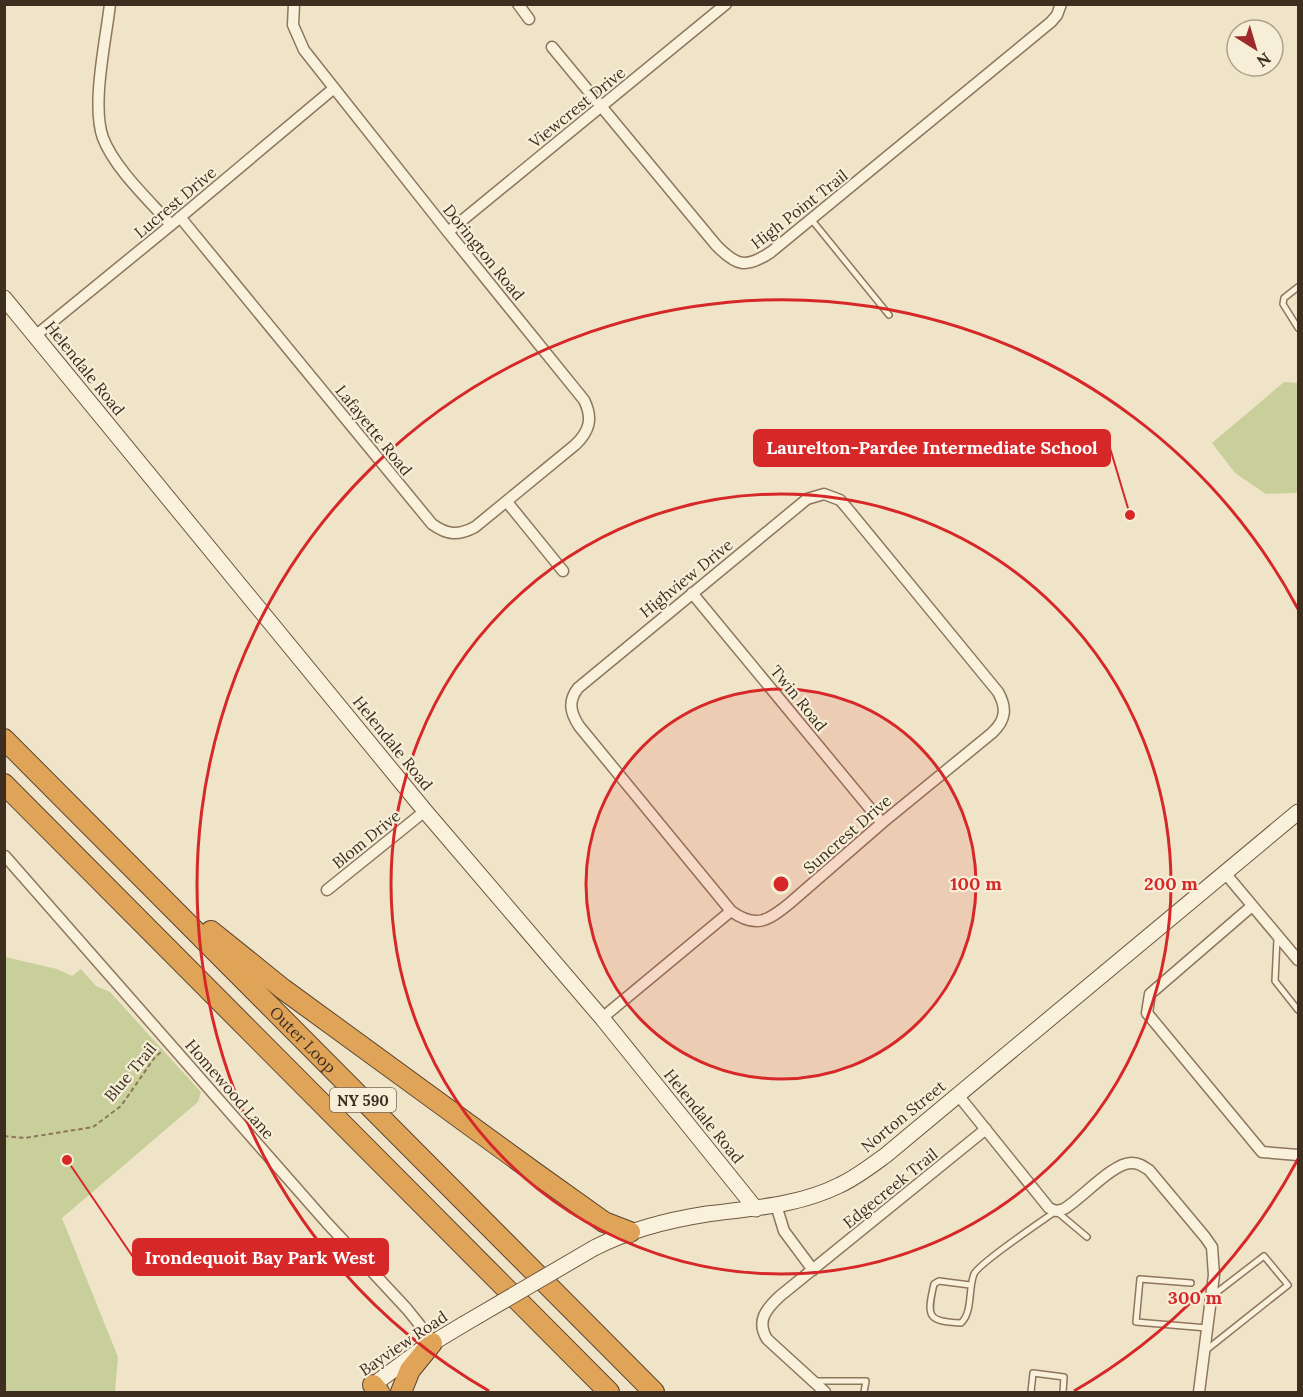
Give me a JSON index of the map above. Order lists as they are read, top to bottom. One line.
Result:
{"streets":{"highway":["Outer Loop","NY 590"],"street":["Viewcrest Drive","Lucrest Drive","High Point Trail","Dorington Road","Helendale Road","Lafayette Road","Highview Drive","Twin Road","Suncrest Drive","Blom Drive","Homewood Lane","Norton Street","Edgecreek Trail","Bayview Road"],"path":["Blue Trail"]},"crossings":[["Viewcrest Drive","High Point Trail"],["Viewcrest Drive","Dorington Road"],["Lucrest Drive","Dorington Road"],["Lucrest Drive","Helendale Road"],["Lucrest Drive","Lafayette Road"],["Dorington Road","Lafayette Road"],["Helendale Road","Blom Drive"],["Helendale Road","Norton Street"],["Highview Drive","Twin Road"],["Highview Drive","Suncrest Drive"],["Twin Road","Suncrest Drive"],["Blue Trail","Homewood Lane"],["Homewood Lane","Bayview Road"],["Norton Street","Bayview Road"]],"places":["Laurelton-Pardee Intermediate School","Irondequoit Bay Park West"],"north":"bottom right","rings":["100 m","200 m","300 m"]}
